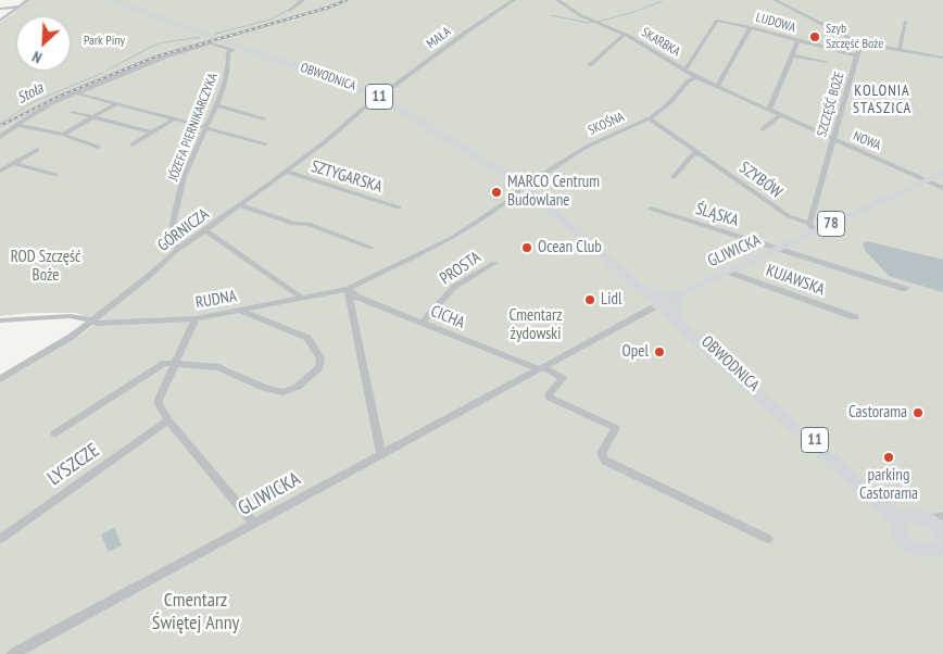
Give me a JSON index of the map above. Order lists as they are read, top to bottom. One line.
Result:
{"streets":{"highway":["OBWODNICA","11"],"main road":["78","GLIWICKA"],"street":["LUDOWA","MAŁA","SKARBKA","SZCZĘŚĆ BOŻE","SKOŚNA","JÓZEFA PIERNIKARCZYKA","NOWA","SZTYGARSKA","SZYBÓW","ŚLĄSKA","GÓRNICZA","PROSTA","KUJAWSKA","RUDNA","CICHA","LYSZCZE"]},"crossings":[["LUDOWA","SKARBKA"],["LUDOWA","SZCZĘŚĆ BOŻE"],["LUDOWA","NOWA"],["MAŁA","OBWODNICA"],["MAŁA","GÓRNICZA"],["SKARBKA","NOWA"],["OBWODNICA","SKOŚNA"],["OBWODNICA","GÓRNICZA"],["OBWODNICA","GLIWICKA"],["SZCZĘŚĆ BOŻE","NOWA"],["SZCZĘŚĆ BOŻE","SZYBÓW"],["SKOŚNA","NOWA"],["SKOŚNA","SZYBÓW"],["SKOŚNA","RUDNA"],["SKOŚNA","CICHA"],["JÓZEFA PIERNIKARCZYKA","GÓRNICZA"],["NOWA","GLIWICKA"],["SZTYGARSKA","GÓRNICZA"],["ŚLĄSKA","GLIWICKA"],["GÓRNICZA","RUDNA"],["GLIWICKA","KUJAWSKA"],["GLIWICKA","CICHA"],["PROSTA","CICHA"],["RUDNA","CICHA"]],"districts":["KOLONIA STASZICA"],"water":["Stoła"],"parks":["Park Piny","ROD Szczęść Boże","Cmentarz żydowski","Cmentarz Świętej Anny"],"places":["Szyb Szczęść Boże","MARCO Centrum Budowlane","Ocean Club","Lidl","Opel","Castorama","parking Castorama"],"north":"bottom left"}
